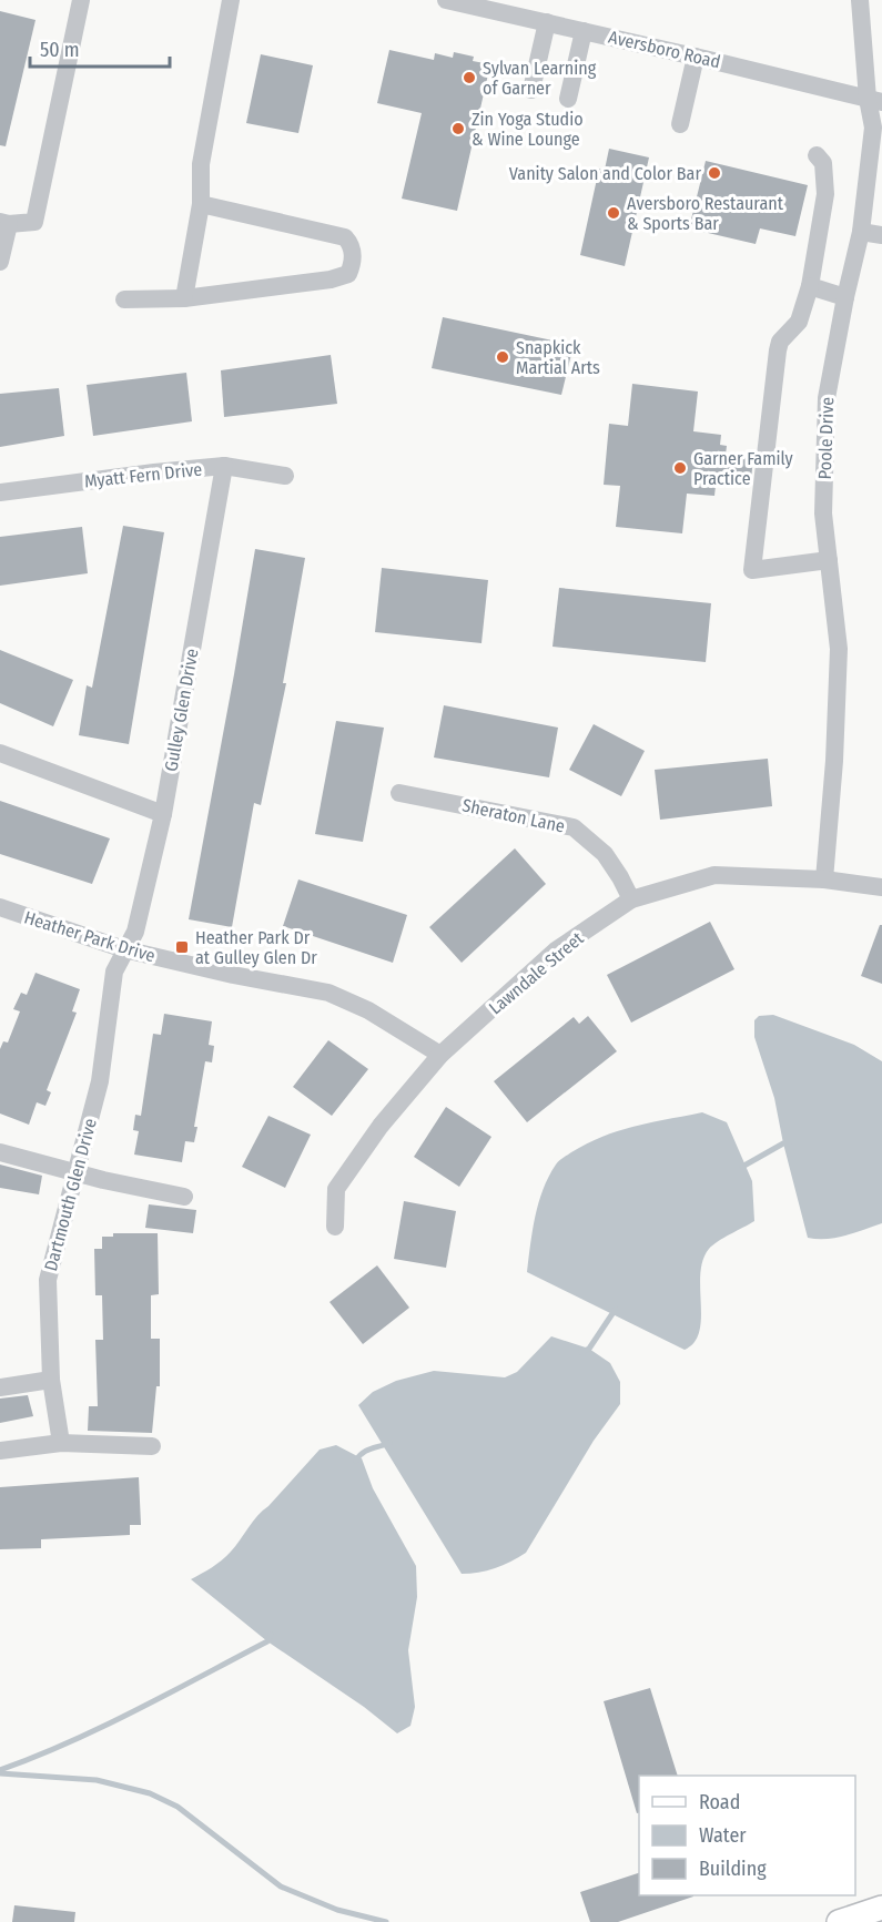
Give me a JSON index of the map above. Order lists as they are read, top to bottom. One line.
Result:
{"streets":{"street":["Aversboro Road","Poole Drive","Myatt Fern Drive","Gulley Glen Drive","Sheraton Lane","Heather Park Drive","Lawndale Street","Dartmouth Glen Drive"]},"crossings":[["Aversboro Road","Poole Drive"],["Poole Drive","Lawndale Street"],["Myatt Fern Drive","Gulley Glen Drive"],["Gulley Glen Drive","Heather Park Drive"],["Gulley Glen Drive","Dartmouth Glen Drive"],["Sheraton Lane","Lawndale Street"],["Heather Park Drive","Lawndale Street"],["Heather Park Drive","Dartmouth Glen Drive"]],"places":{"other":["Sylvan Learning of Garner","Zin Yoga Studio & Wine Lounge","Vanity Salon and Color Bar","Aversboro Restaurant & Sports Bar","Snapkick Martial Arts","Garner Family Practice"],"transit":["Heather Park Dr at Gulley Glen Dr"]},"legend":["Road","Water","Building"],"scale_bar":"50 m"}
